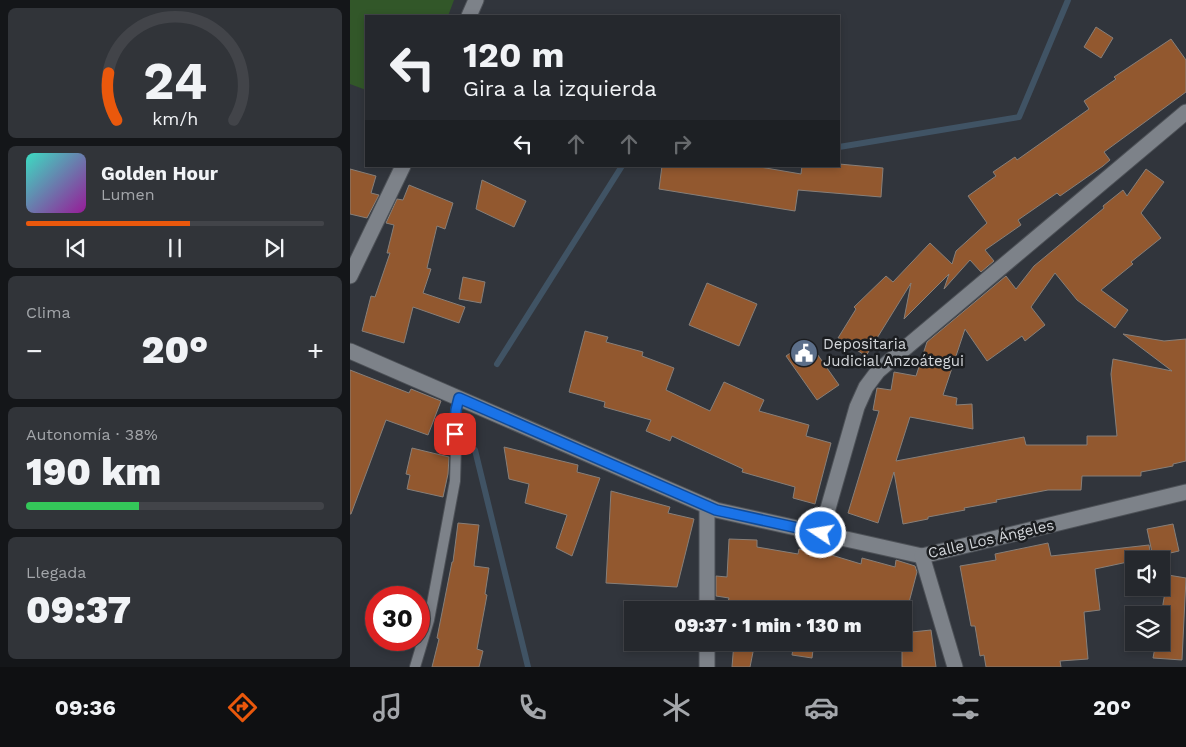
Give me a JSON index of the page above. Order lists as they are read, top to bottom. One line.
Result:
{"streets":{"street":["Calle Los Ángeles"]},"places":{"public building":["Depositaria Judicial Anzoátegui"]},"page":{"turn":["120 m","Gira a la izquierda"],"song":["Golden Hour","Lumen"],"tile":["Clima",["Autonomía · 38%","190 km"],["Llegada","09:37"]],"heat":["−","20°","+"],"limit":"30","trip":"09:37 · 1 min · 130 m","tabs":["09:36","20°"],"gauge":["24","km/h"]}}
